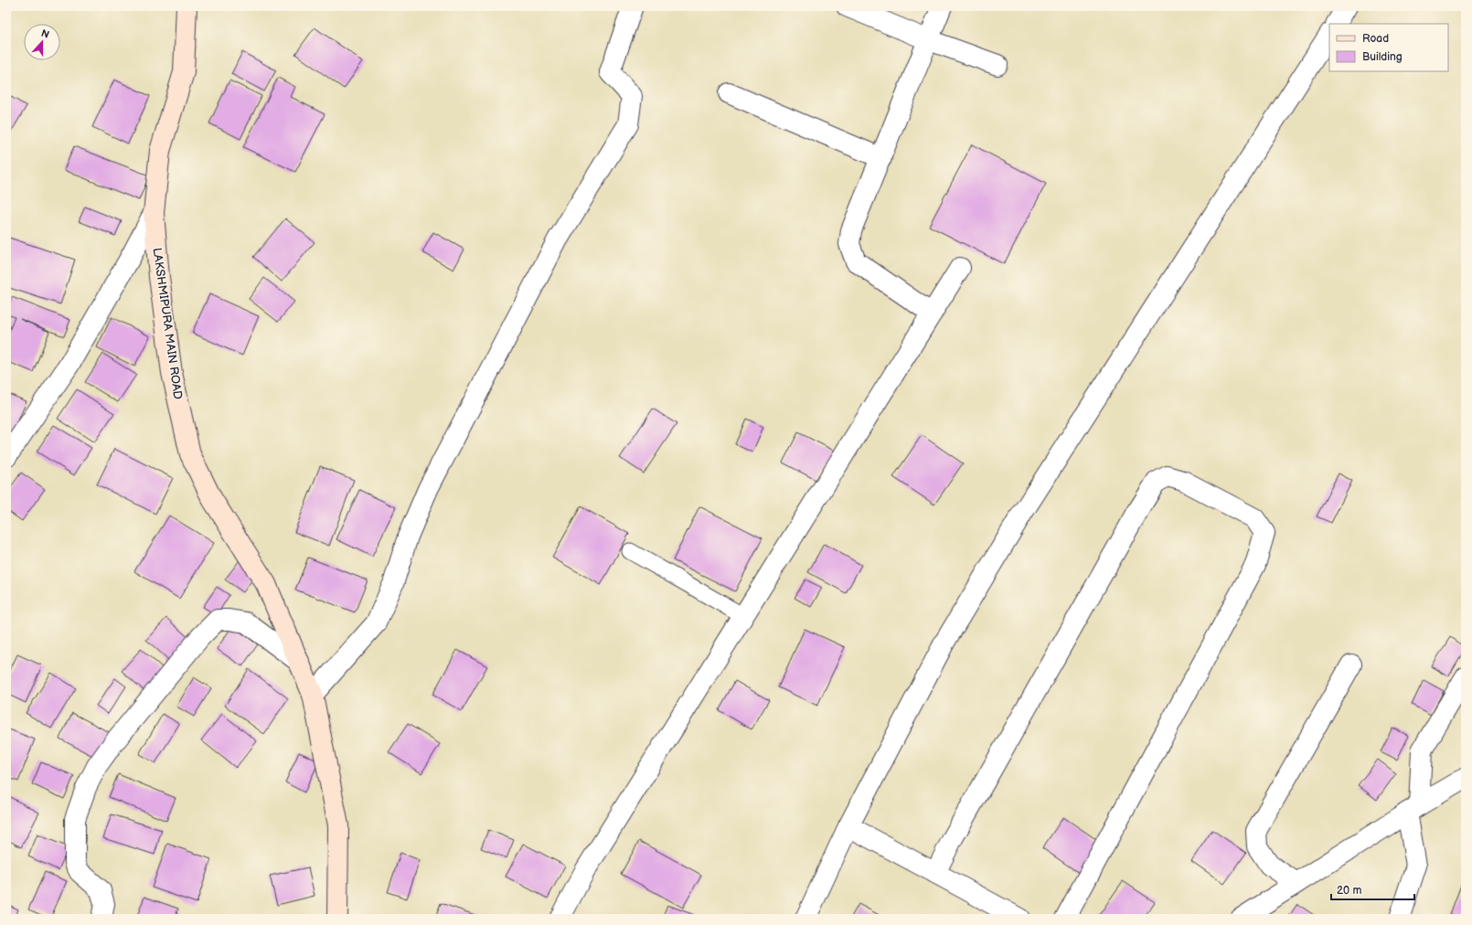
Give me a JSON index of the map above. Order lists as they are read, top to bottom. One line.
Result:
{"streets":{"main road":["LAKSHMIPURA MAIN ROAD"]},"legend":["Road","Building"],"scale_bar":"20 m","north":"top"}
